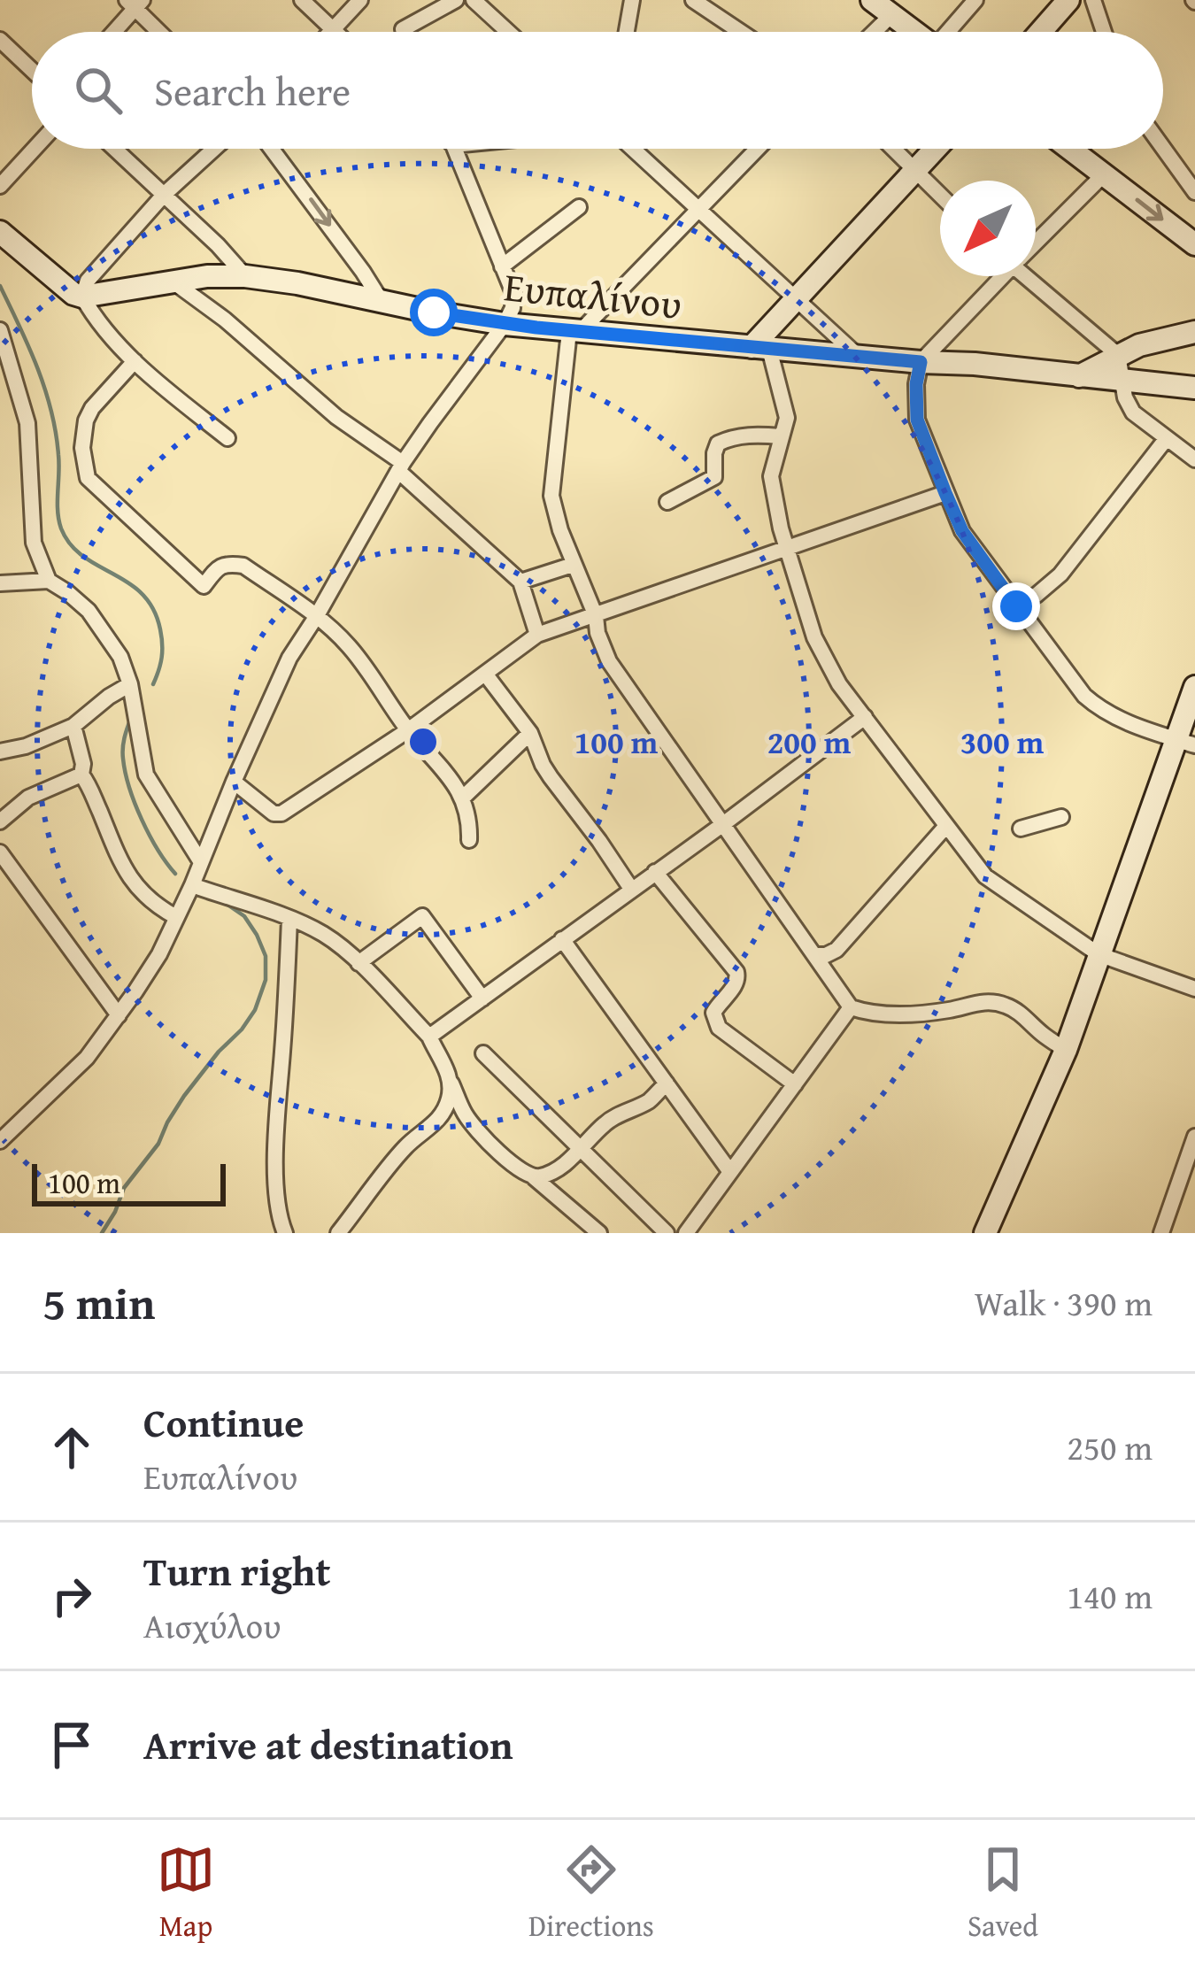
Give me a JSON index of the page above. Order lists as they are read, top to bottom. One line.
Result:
{"streets":{"street":["Ευπαλίνου"]},"scale_bar":"100 m","north":"bottom left","page":{"search":"Search here","scale":"100 m","heading":["5 min","Walk · 390 m"],"list":[["Continue","Ευπαλίνου","250 m"],["Turn right","Αισχύλου","140 m"],"Arrive at destination"],"nav":["Map","Directions","Saved"]},"rings":["100 m","200 m","300 m"]}
